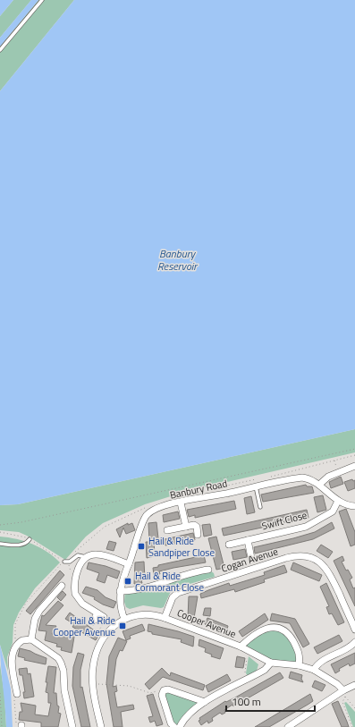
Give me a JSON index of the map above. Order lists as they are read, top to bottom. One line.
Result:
{"streets":{"street":["Banbury Road","Swift Close","Cogan Avenue","Cooper Avenue"]},"crossings":[["Banbury Road","Swift Close"],["Banbury Road","Cooper Avenue"],["Cogan Avenue","Cooper Avenue"]],"water":["Banbury Reservoir"],"places":{"transit":["Hail & Ride Sandpiper Close","Hail & Ride Cormorant Close","Hail & Ride Cooper Avenue"]},"scale_bar":"100 m"}
